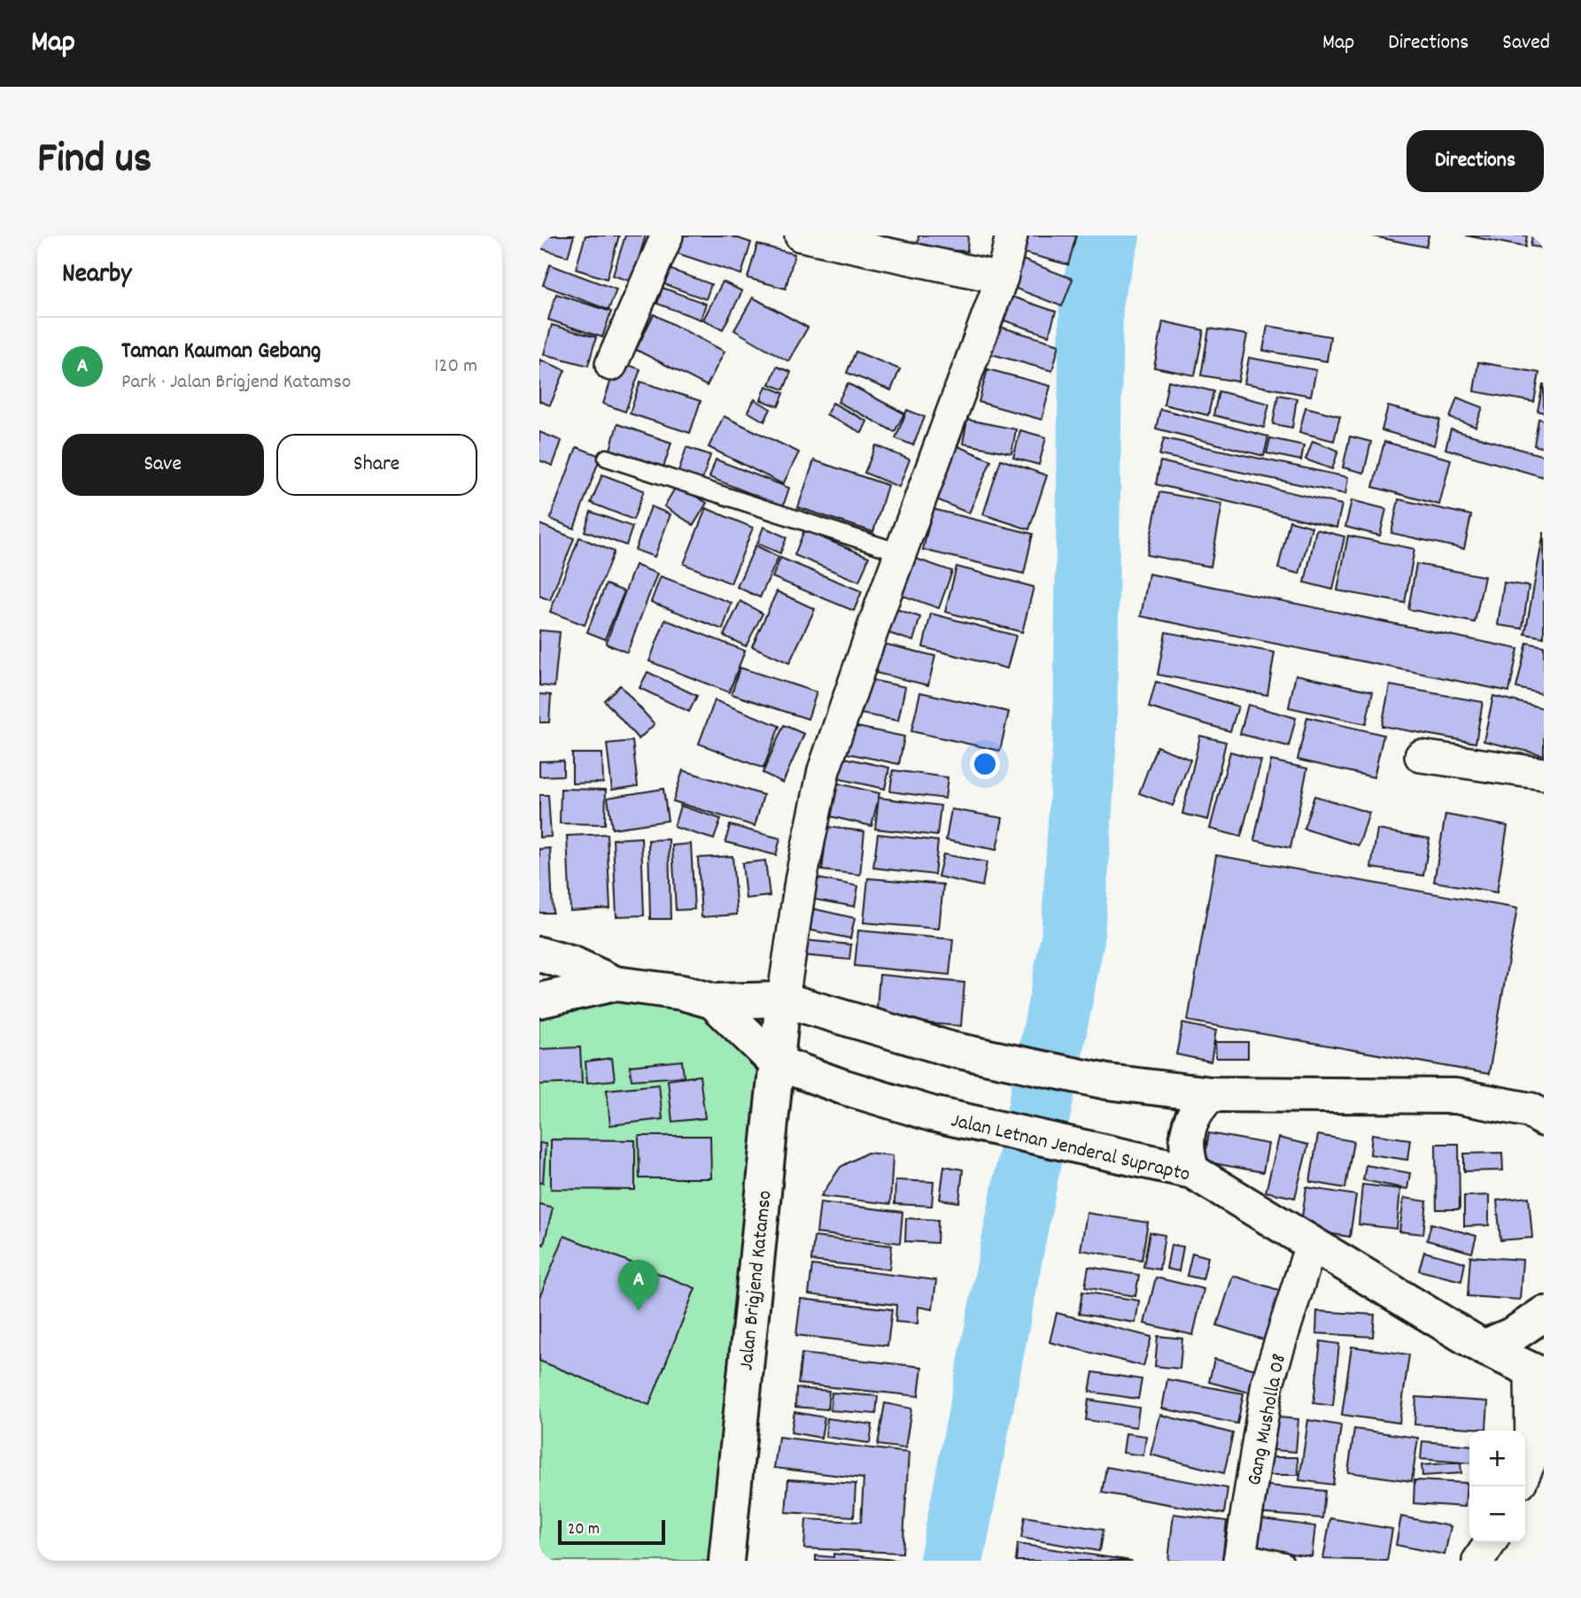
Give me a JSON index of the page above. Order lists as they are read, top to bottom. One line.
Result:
{"streets":{"main road":["Jalan Letnan Jenderal Suprapto","Jalan Brigjend Katamso"],"street":["Gang Musholla 08"]},"crossings":[["Jalan Letnan Jenderal Suprapto","Jalan Brigjend Katamso"],["Jalan Letnan Jenderal Suprapto","Gang Musholla 08"]],"scale_bar":"20 m","page":{"header":"Map","nav":["Map","Directions","Saved"],"title":"Find us","buttons":["Directions",["Save","Share"]],"heading":"Nearby","list":[{"mark":"A","name":"Taman Kauman Gebang","note":"Park · Jalan Brigjend Katamso","value":"120 m"}],"pins":"A","map_buttons":["+","−"],"scale":"20 m"}}
